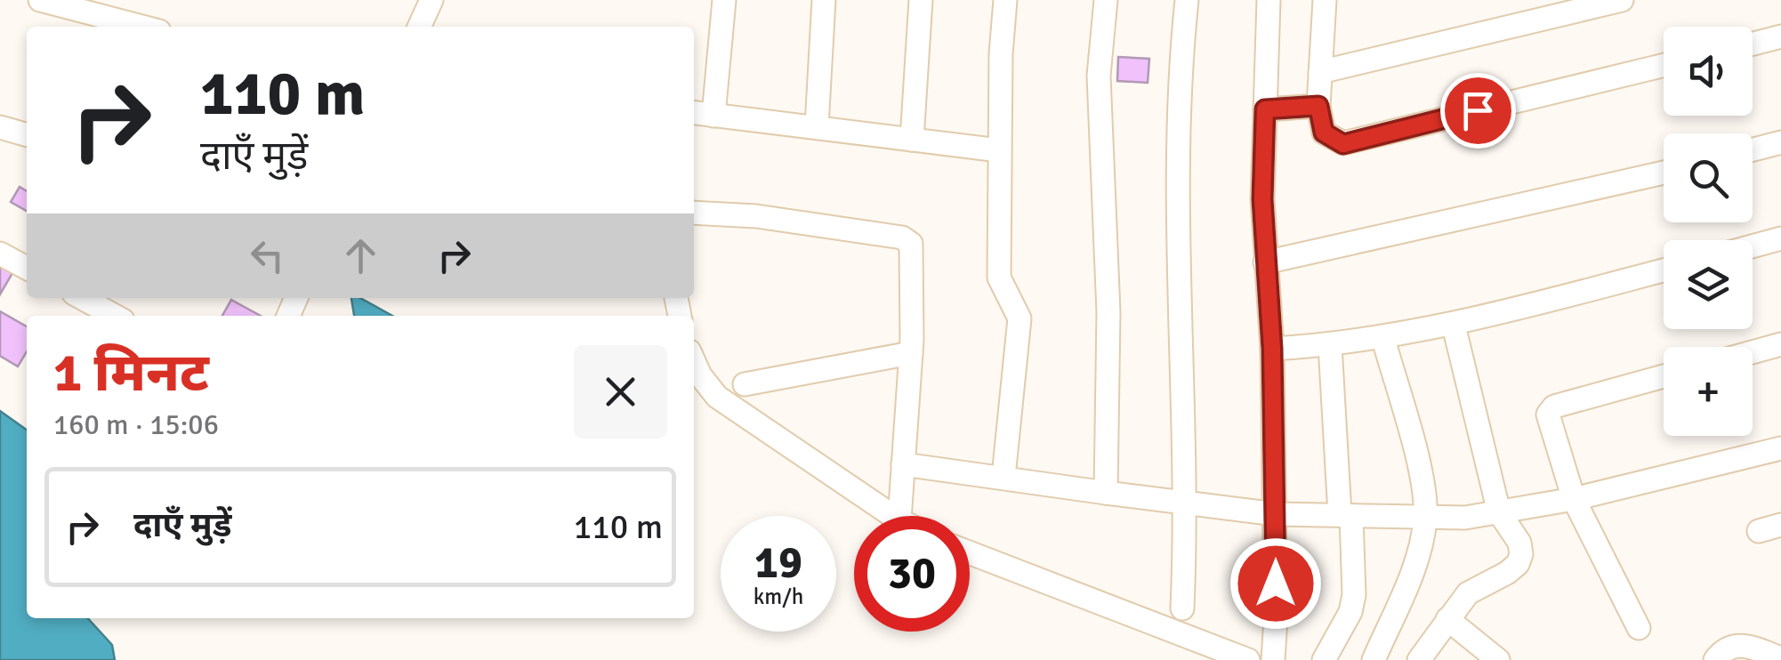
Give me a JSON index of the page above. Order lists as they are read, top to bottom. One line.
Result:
{"page":{"map_buttons":"+","turn":["110 m","दाएँ मुड़ें"],"heading":["1 मिनट","160 m · 15:06"],"list":[{"name":"दाएँ मुड़ें","value":"110 m"}],"speed":"19 km/h","limit":"30"}}
